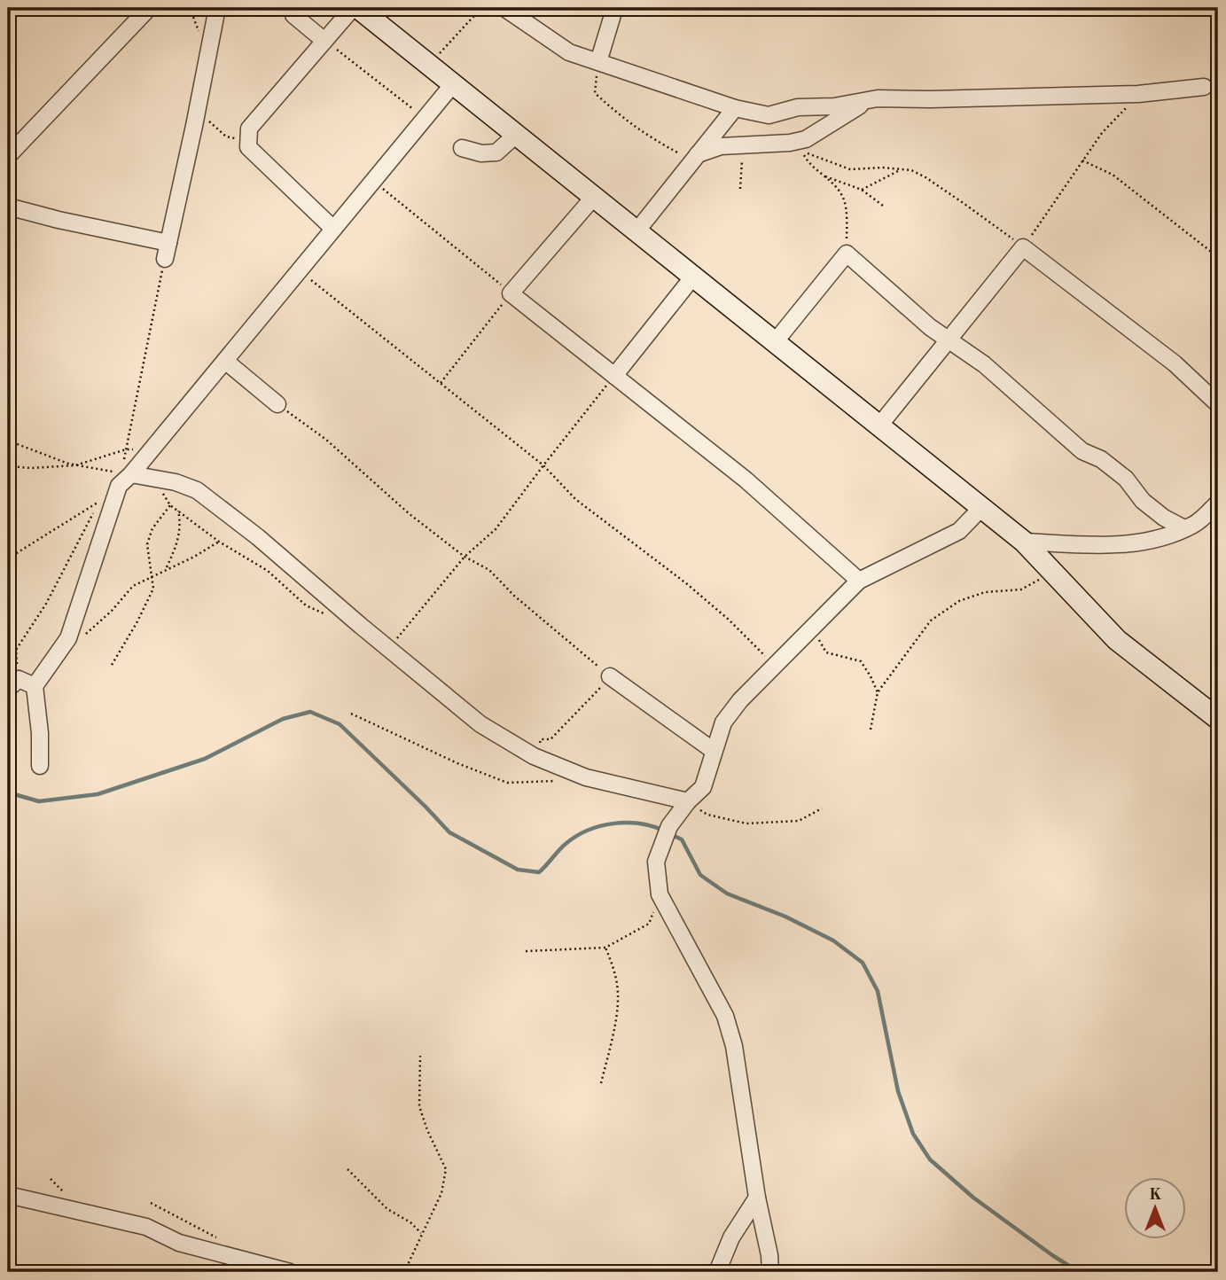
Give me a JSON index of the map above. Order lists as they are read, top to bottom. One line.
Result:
{"north":"top"}
